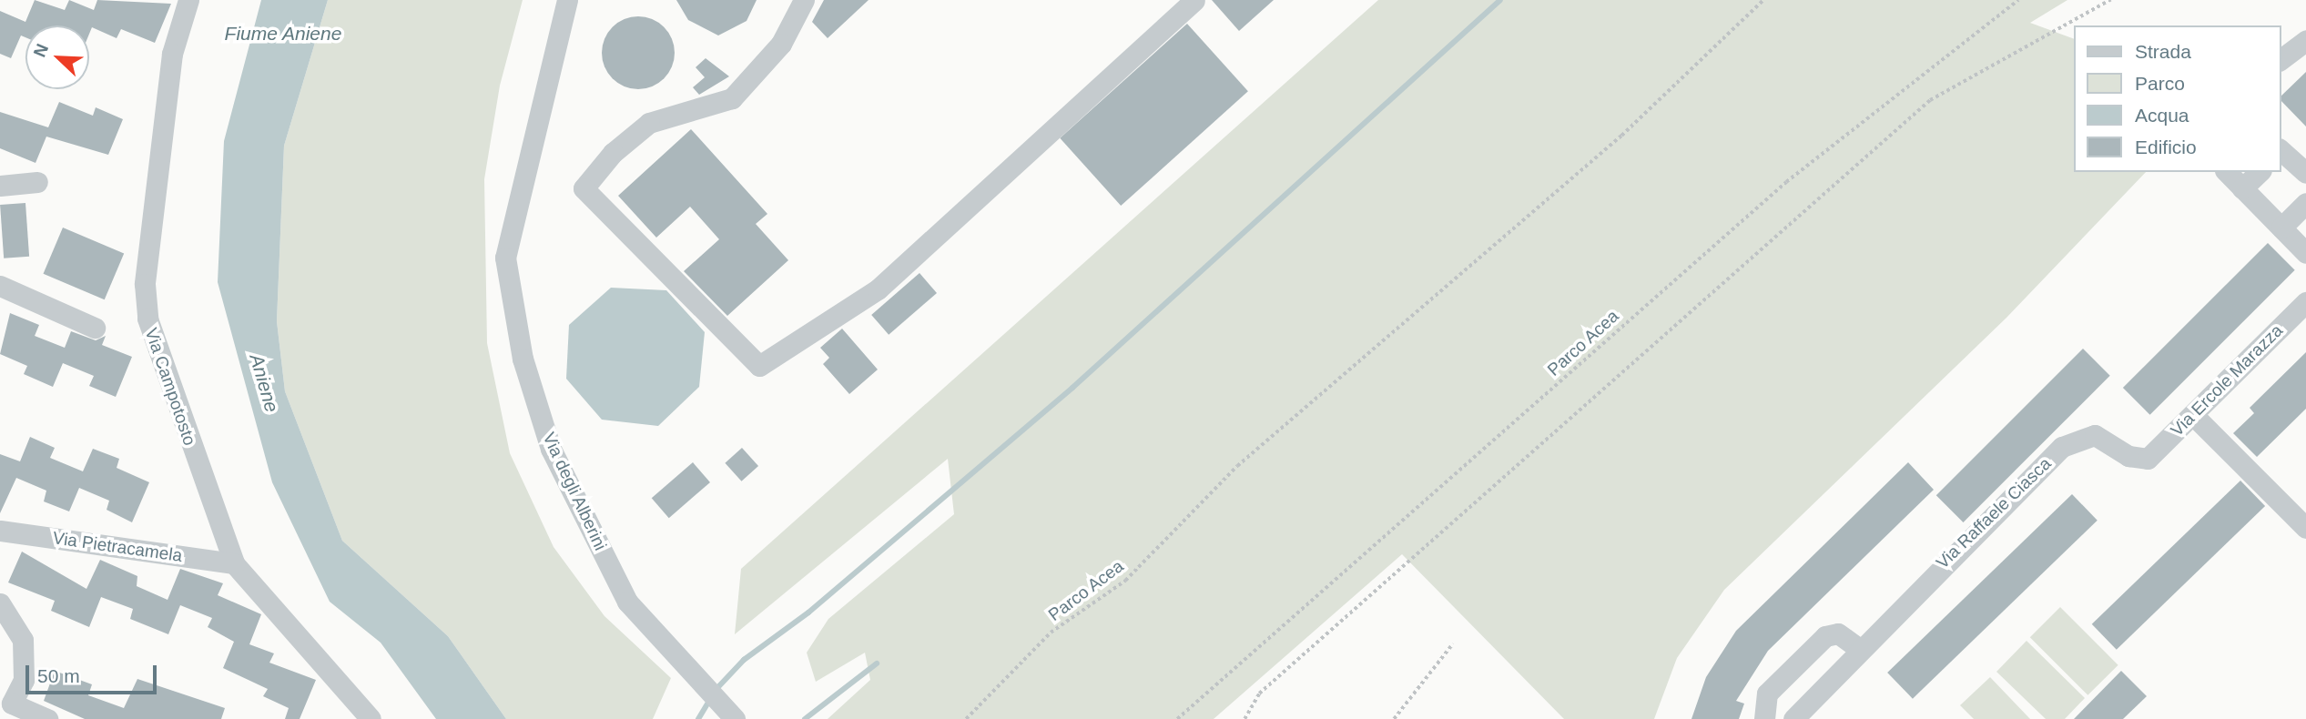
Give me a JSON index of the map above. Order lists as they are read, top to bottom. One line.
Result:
{"streets":{"street":["Via Ercole Marazza","Via Campotosto","Via degli Alberini","Via Raffaele Ciasca","Via Pietracamela"],"path":["Parco Acea"]},"crossings":[["Via Ercole Marazza","Via Raffaele Ciasca"],["Via Campotosto","Via Pietracamela"]],"water":["Fiume Aniene","Aniene"],"legend":["Strada","Parco","Acqua","Edificio"],"scale_bar":"50 m","north":"top left"}
